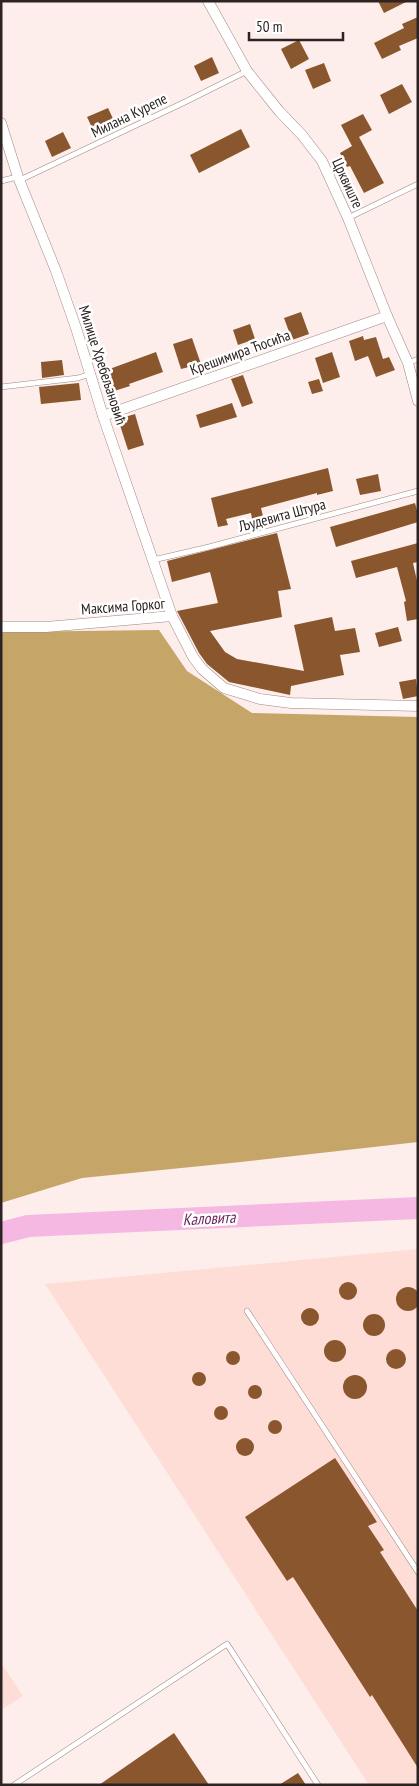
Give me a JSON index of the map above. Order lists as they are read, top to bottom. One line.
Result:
{"streets":{"street":["Црквиште","Крешимира Ћосића","Милице Хребељановић","Максима Горког"],"lane":["Милана Курепе","Људевита Штура"]},"crossings":[["Милана Курепе","Црквиште"],["Милана Курепе","Милице Хребељановић"],["Црквиште","Крешимира Ћосића"],["Крешимира Ћосића","Милице Хребељановић"],["Милице Хребељановић","Људевита Штура"],["Милице Хребељановић","Максима Горког"]],"water":["Каловита"],"scale_bar":"50 m"}
